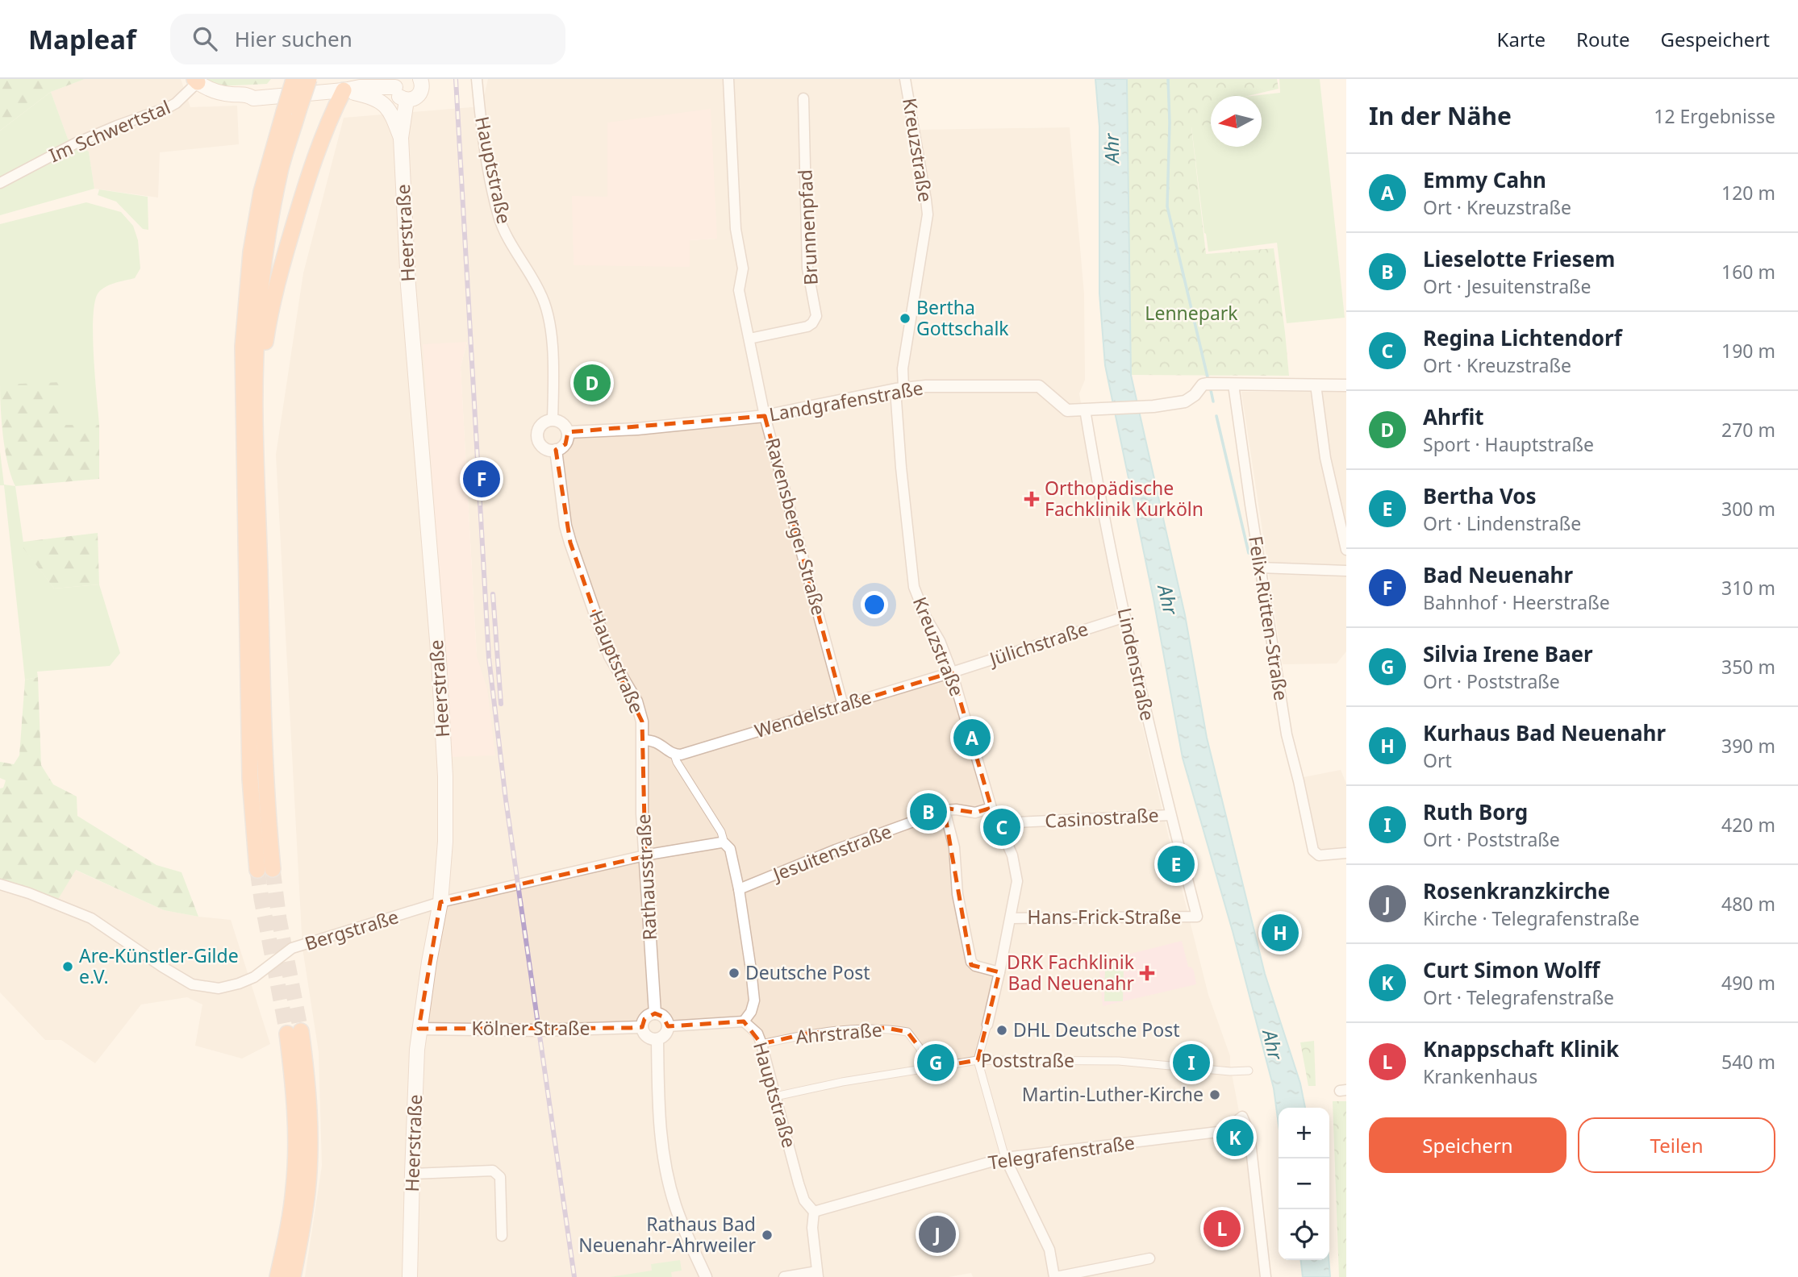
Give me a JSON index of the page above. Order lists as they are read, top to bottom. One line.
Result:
{"streets":{"main road":["Im Schwertstal","Heerstraße"],"street":["Kreuzstraße","Hauptstraße","Brunnenpfad","Landgrafenstraße","Ravensberger Straße","Felix-Rütten-Straße","Jülichstraße","Lindenstraße","Wendelstraße","Casinostraße","Jesuitenstraße","Rathausstraße","Hans-Frick-Straße","Bergstraße","Kölner Straße","Ahrstraße","Poststraße","Telegrafenstraße"]},"crossings":[["Kreuzstraße","Landgrafenstraße"],["Kreuzstraße","Jülichstraße"],["Kreuzstraße","Wendelstraße"],["Kreuzstraße","Casinostraße"],["Kreuzstraße","Jesuitenstraße"],["Kreuzstraße","Hans-Frick-Straße"],["Kreuzstraße","Poststraße"],["Hauptstraße","Landgrafenstraße"],["Hauptstraße","Wendelstraße"],["Hauptstraße","Jesuitenstraße"],["Hauptstraße","Rathausstraße"],["Hauptstraße","Bergstraße"],["Hauptstraße","Ahrstraße"],["Hauptstraße","Poststraße"],["Hauptstraße","Telegrafenstraße"],["Brunnenpfad","Ravensberger Straße"],["Heerstraße","Bergstraße"],["Heerstraße","Kölner Straße"],["Landgrafenstraße","Ravensberger Straße"],["Landgrafenstraße","Felix-Rütten-Straße"],["Landgrafenstraße","Lindenstraße"],["Ravensberger Straße","Wendelstraße"],["Jülichstraße","Lindenstraße"],["Jülichstraße","Wendelstraße"],["Lindenstraße","Casinostraße"],["Lindenstraße","Hans-Frick-Straße"],["Rathausstraße","Bergstraße"],["Rathausstraße","Kölner Straße"],["Ahrstraße","Poststraße"]],"water":["Ahr"],"parks":["Lennepark"],"places":{"other":["Bertha Gottschalk","Are-Künstler-Gilde e.V.","Deutsche Post","DHL Deutsche Post","Martin-Luther-Kirche","Rathaus Bad Neuenahr-Ahrweiler"],"health":["Orthopädische Fachklinik Kurköln","DRK Fachklinik Bad Neuenahr"]},"north":"left","page":{"header":"Mapleaf","search":"Hier suchen","nav":["Karte","Route","Gespeichert"],"heading":["In der Nähe","12 Ergebnisse"],"list":[{"mark":"A","name":"Emmy Cahn","note":"Ort · Kreuzstraße","value":"120 m"},{"mark":"B","name":"Lieselotte Friesem","note":"Ort · Jesuitenstraße","value":"160 m"},{"mark":"C","name":"Regina Lichtendorf","note":"Ort · Kreuzstraße","value":"190 m"},{"mark":"D","name":"Ahrfit","note":"Sport · Hauptstraße","value":"270 m"},{"mark":"E","name":"Bertha Vos","note":"Ort · Lindenstraße","value":"300 m"},{"mark":"F","name":"Bad Neuenahr","note":"Bahnhof · Heerstraße","value":"310 m"},{"mark":"G","name":"Silvia Irene Baer","note":"Ort · Poststraße","value":"350 m"},{"mark":"H","name":"Kurhaus Bad Neuenahr","note":"Ort","value":"390 m"},{"mark":"I","name":"Ruth Borg","note":"Ort · Poststraße","value":"420 m"},{"mark":"J","name":"Rosenkranzkirche","note":"Kirche · Telegrafenstraße","value":"480 m"},{"mark":"K","name":"Curt Simon Wolff","note":"Ort · Telegrafenstraße","value":"490 m"},{"mark":"L","name":"Knappschaft Klinik","note":"Krankenhaus","value":"540 m"}],"pins":["D","F","A","B","C","E","H","G","I","K","L","J"],"buttons":["Speichern","Teilen"],"map_buttons":["+","−"]}}
